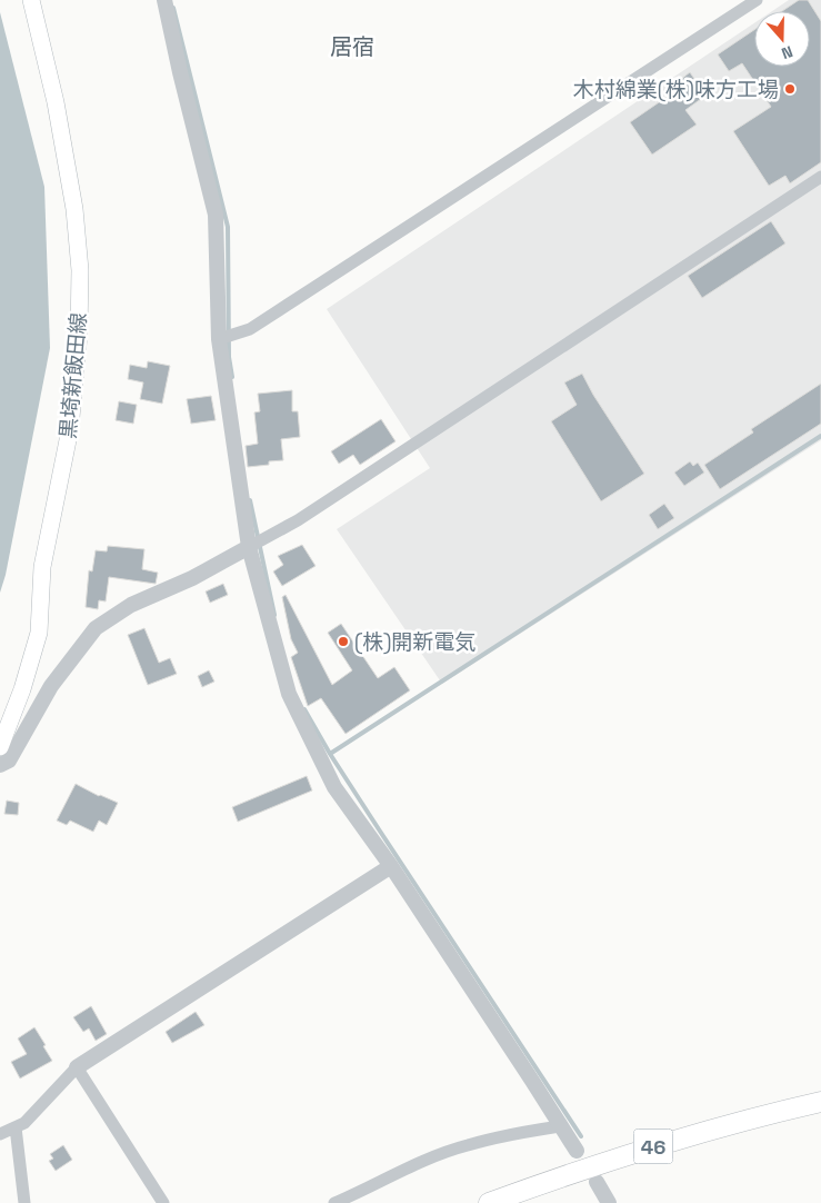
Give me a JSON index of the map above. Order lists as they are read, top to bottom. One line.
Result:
{"streets":{"main road":["黒埼新飯田線","46"]},"districts":["居宿"],"places":["木村綿業(株)味方工場","(株)開新電気"],"north":"bottom"}
